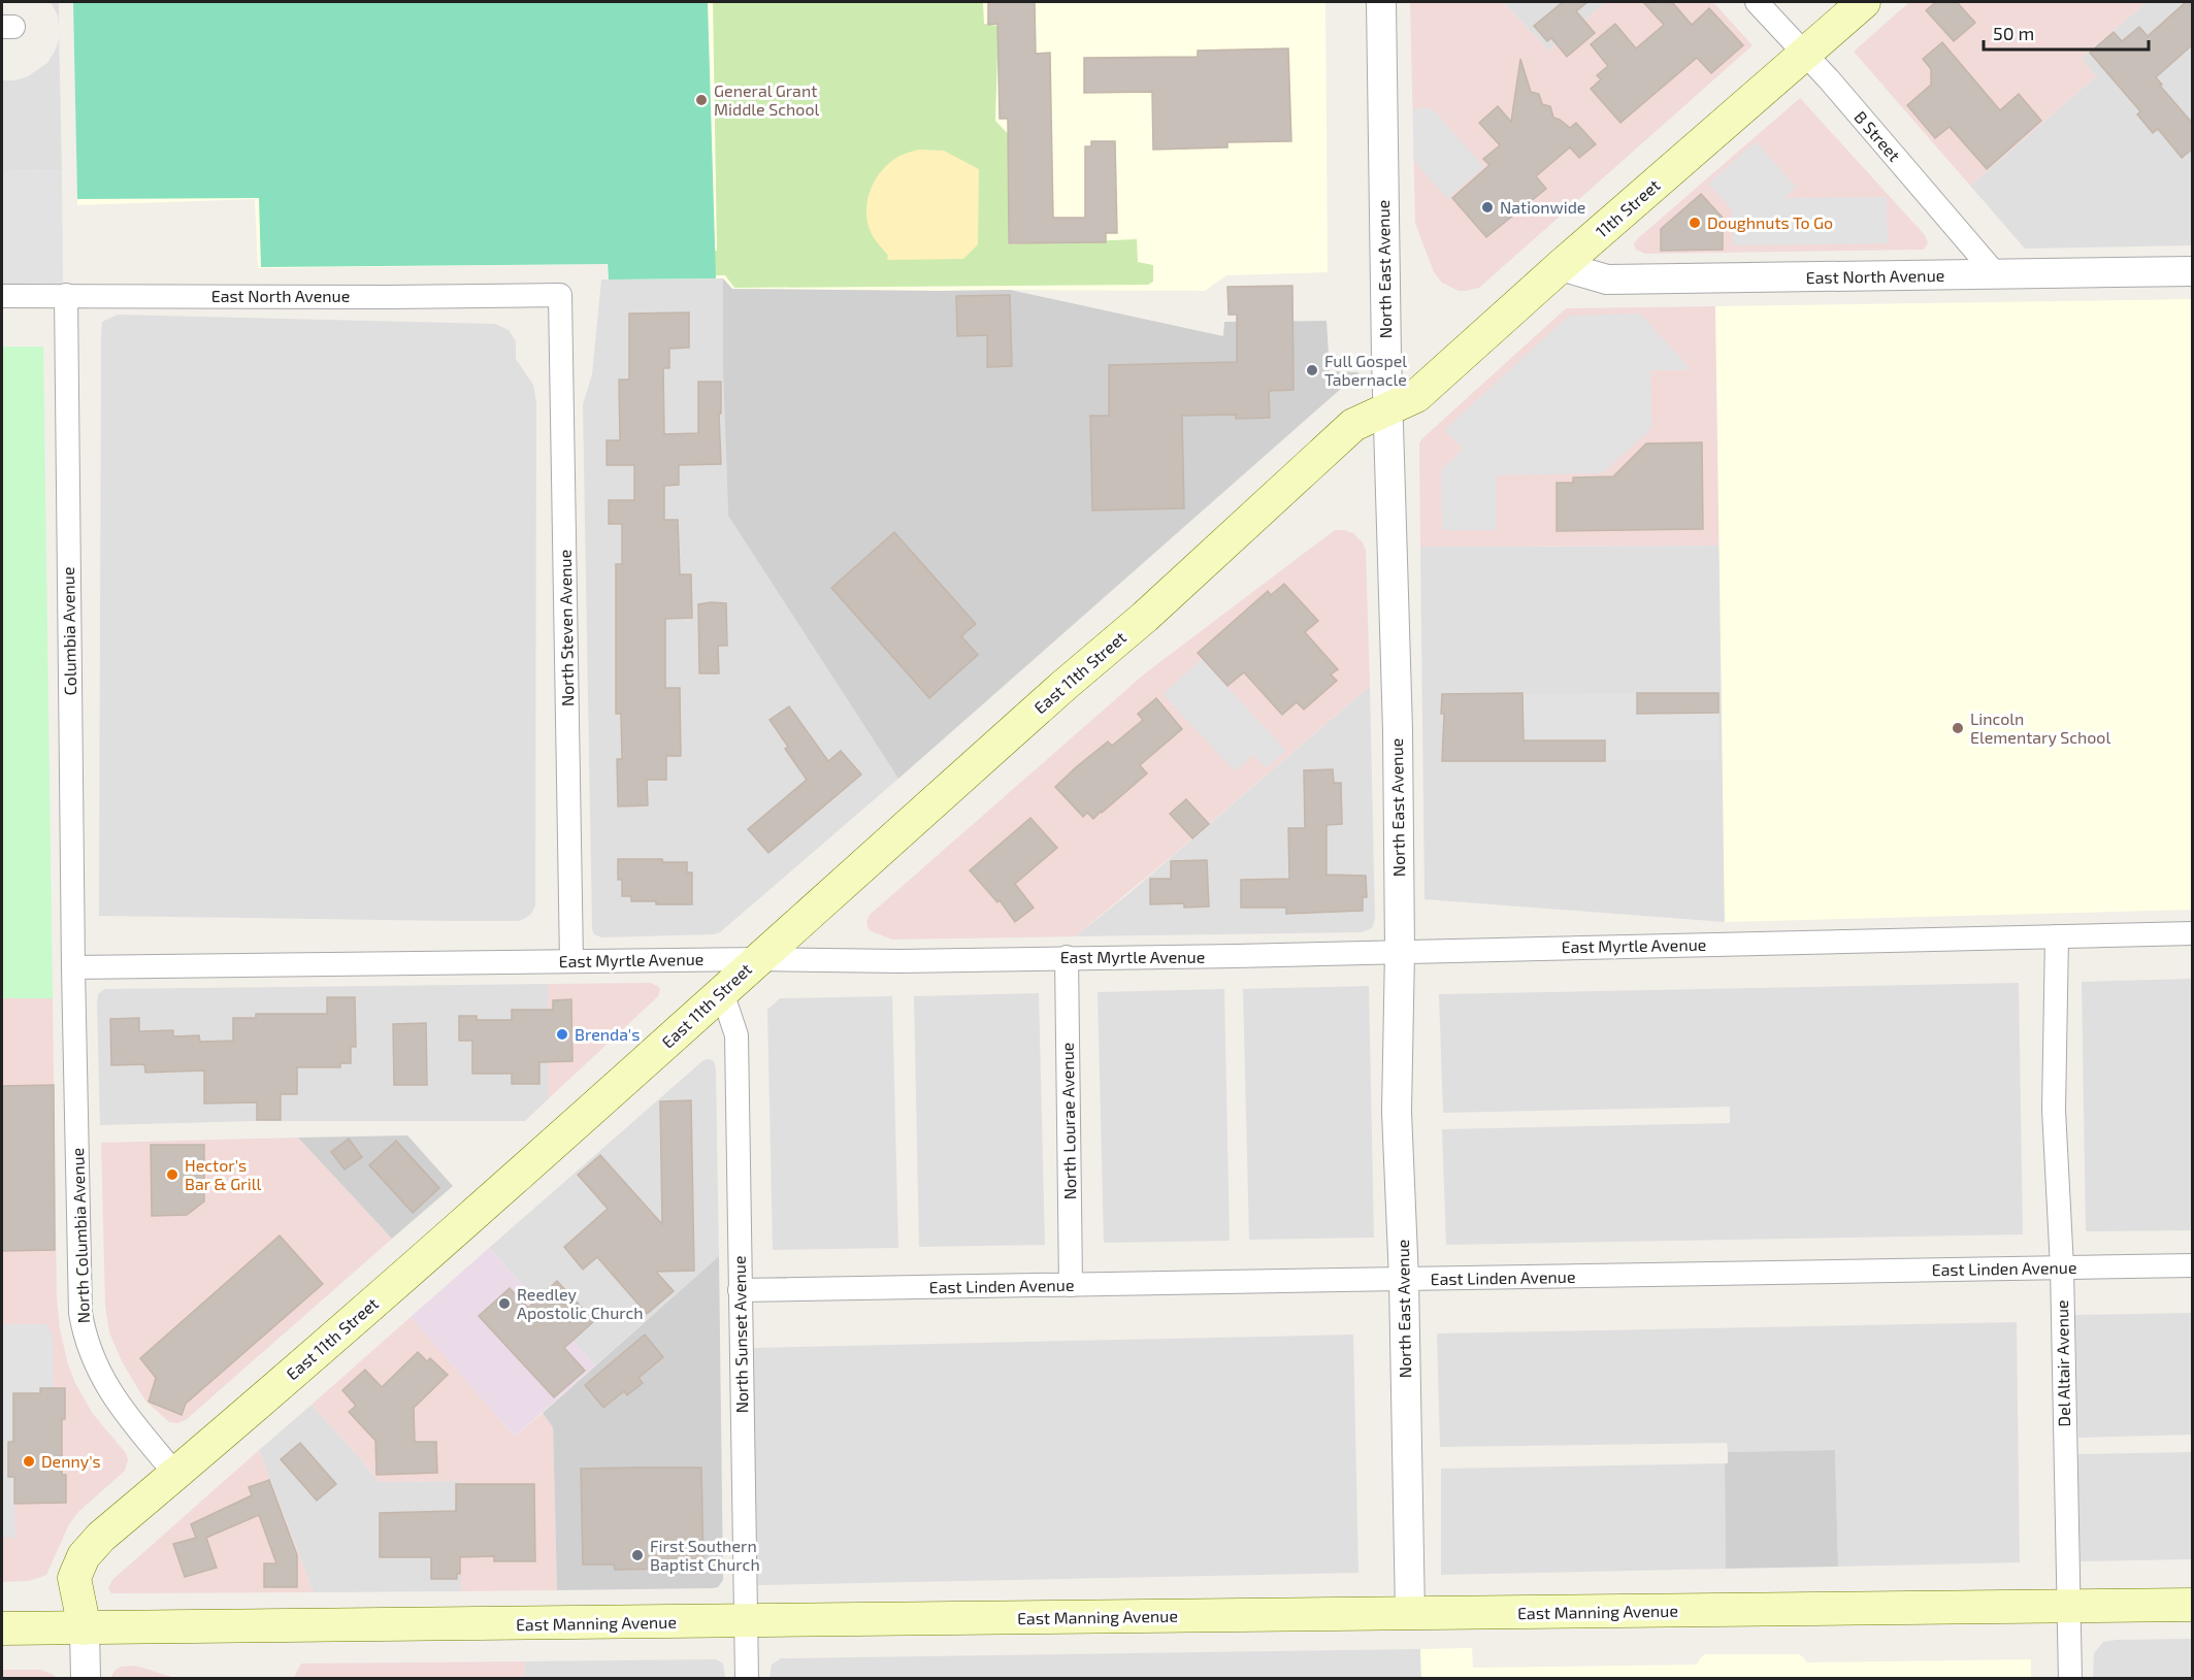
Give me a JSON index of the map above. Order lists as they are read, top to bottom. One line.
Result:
{"streets":{"main road":["11th Street","East 11th Street","East Manning Avenue"],"street":["B Street","North East Avenue","East North Avenue","North Steven Avenue","Columbia Avenue","East Myrtle Avenue","North Lourae Avenue","North Columbia Avenue","East Linden Avenue","North Sunset Avenue","Del Altair Avenue"]},"crossings":[["B Street","11th Street"],["B Street","East North Avenue"],["11th Street","North East Avenue"],["11th Street","East North Avenue"],["11th Street","East 11th Street"],["North East Avenue","East 11th Street"],["North East Avenue","East Myrtle Avenue"],["North East Avenue","East Linden Avenue"],["North East Avenue","East Manning Avenue"],["East North Avenue","North Steven Avenue"],["East North Avenue","Columbia Avenue"],["North Steven Avenue","East Myrtle Avenue"],["Columbia Avenue","East Myrtle Avenue"],["Columbia Avenue","North Columbia Avenue"],["East 11th Street","East Myrtle Avenue"],["East 11th Street","North Columbia Avenue"],["East 11th Street","North Sunset Avenue"],["East 11th Street","East Manning Avenue"],["East Myrtle Avenue","North Lourae Avenue"],["East Myrtle Avenue","North Columbia Avenue"],["East Myrtle Avenue","Del Altair Avenue"],["North Lourae Avenue","East Linden Avenue"],["East Linden Avenue","North Sunset Avenue"],["East Linden Avenue","Del Altair Avenue"],["North Sunset Avenue","East Manning Avenue"],["Del Altair Avenue","East Manning Avenue"]],"places":["General Grant Middle School","Nationwide","Doughnuts To Go","Full Gospel Tabernacle","Lincoln Elementary School","Brenda's","Hector's Bar & Grill","Reedley Apostolic Church","Denny's","First Southern Baptist Church"],"scale_bar":"50 m"}
